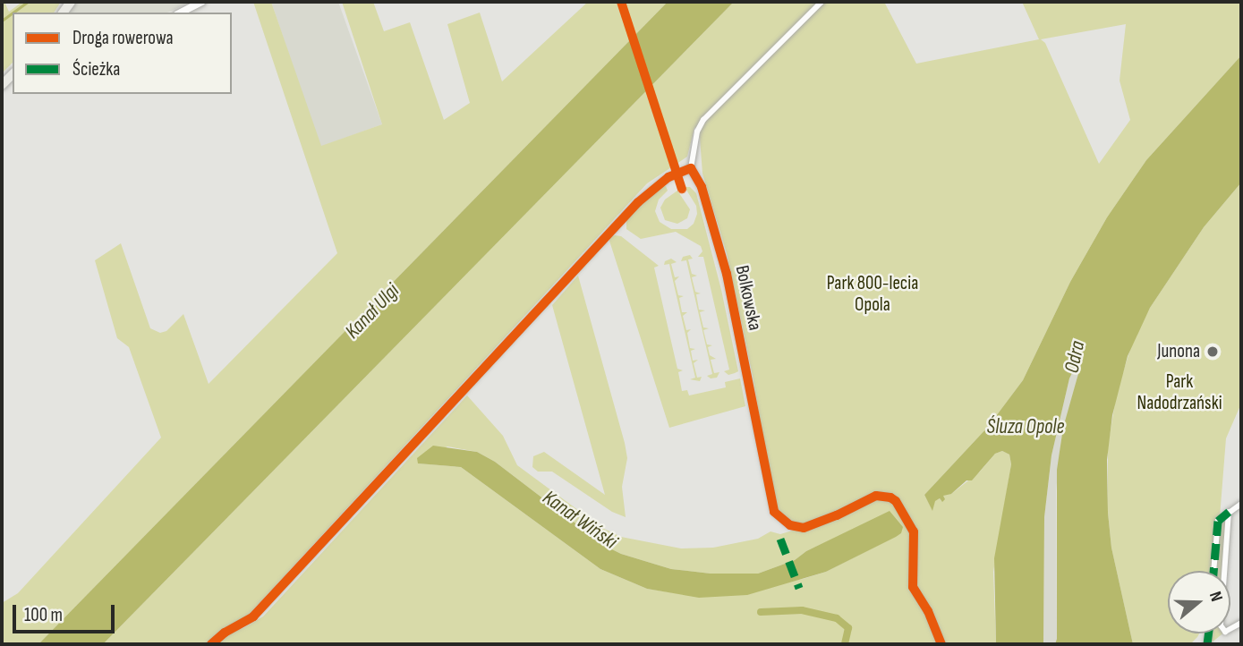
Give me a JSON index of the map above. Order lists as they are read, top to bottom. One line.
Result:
{"streets":{"street":["Bolkowska"]},"water":["Kanał Ulgi","Odra","Śluza Opole","Kanał Wiński"],"parks":["Park 800-lecia Opola","Park Nadodrzański"],"places":["Junona"],"legend":["Droga rowerowa","Ścieżka"],"scale_bar":"100 m","north":"right"}
